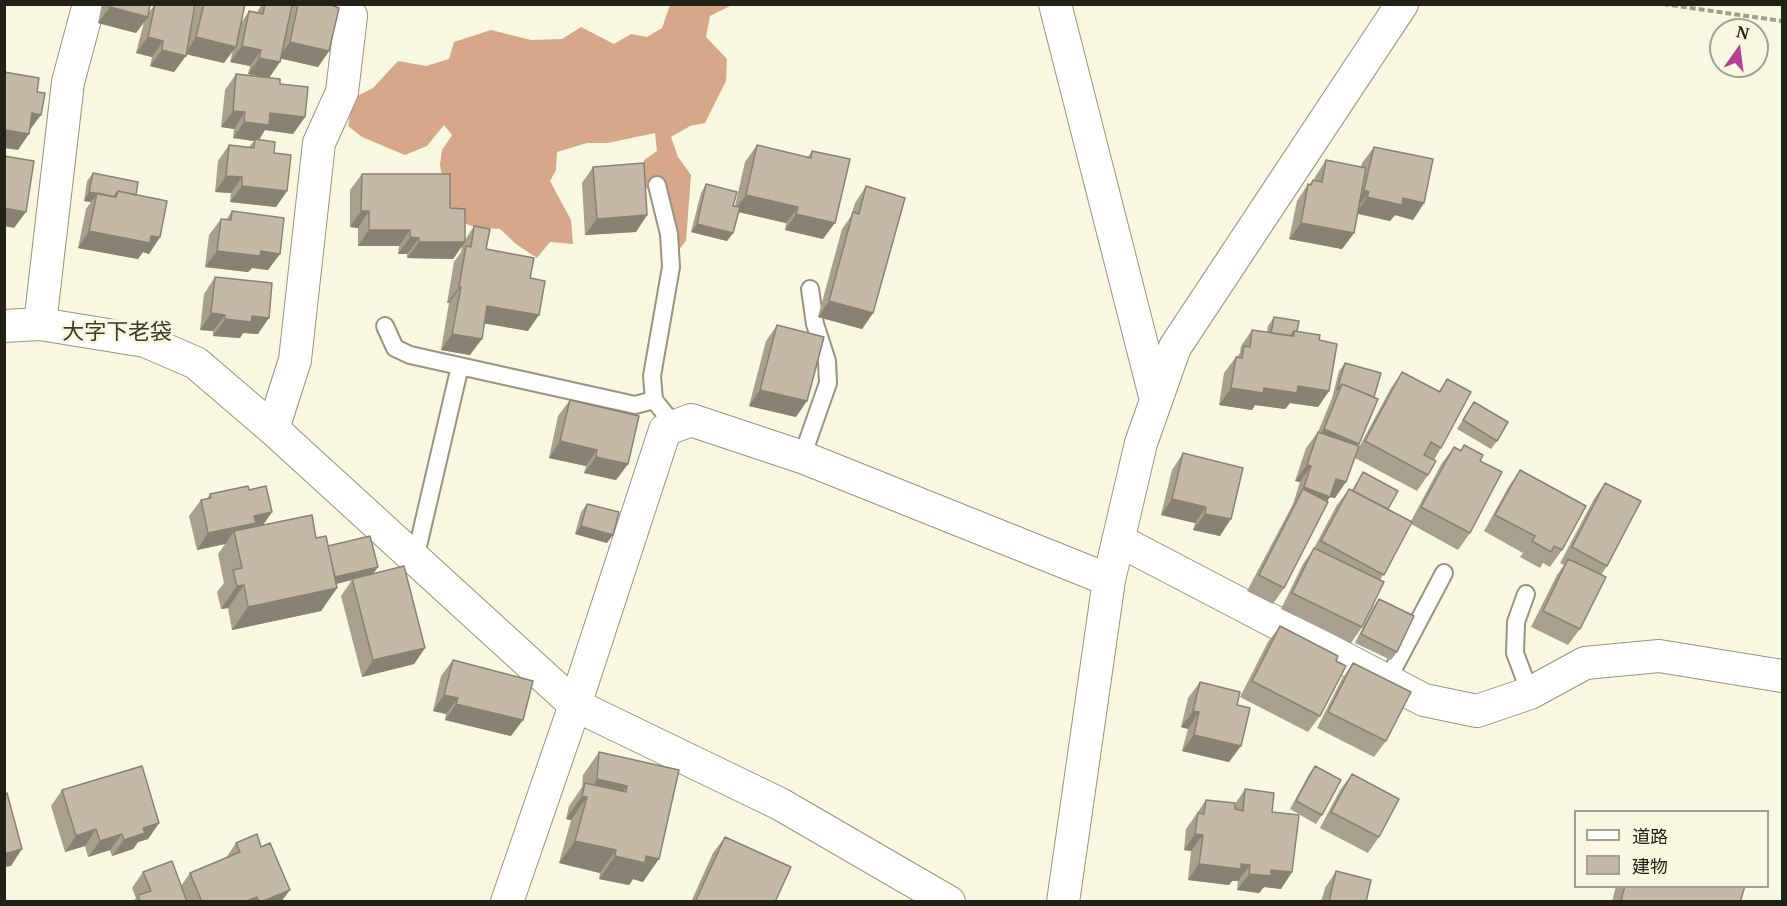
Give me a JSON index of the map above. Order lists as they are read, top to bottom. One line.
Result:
{"districts":["大字下老袋"],"legend":["道路","建物"],"north":"top"}
